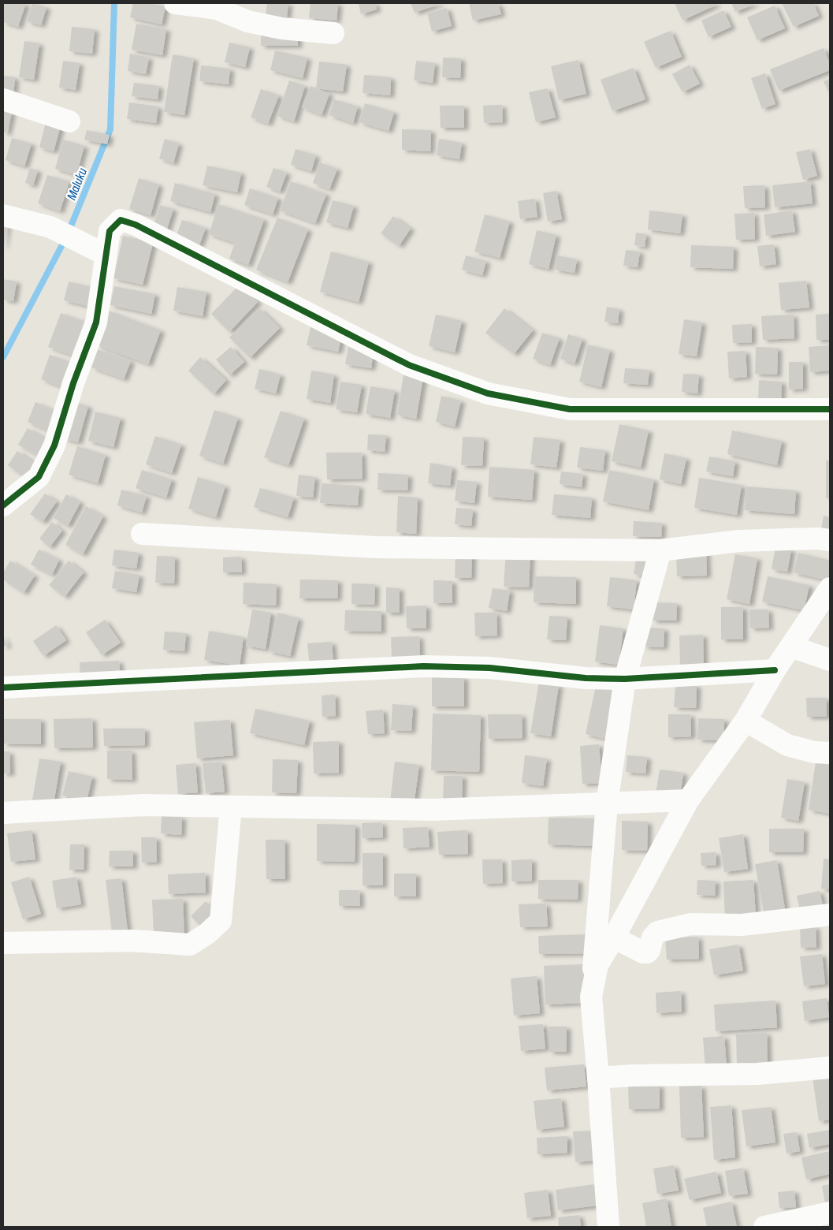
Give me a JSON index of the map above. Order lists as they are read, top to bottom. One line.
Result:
{"water":["Maluku"]}
